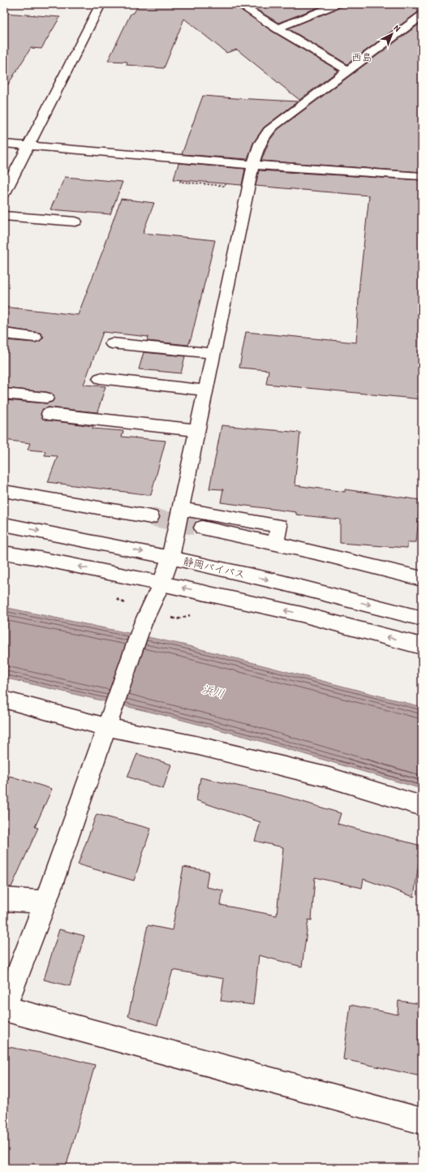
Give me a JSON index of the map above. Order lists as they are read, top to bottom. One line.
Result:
{"streets":{"main road":["静岡バイパス"]},"districts":["西島"],"water":["浜川"],"north":"top right"}
